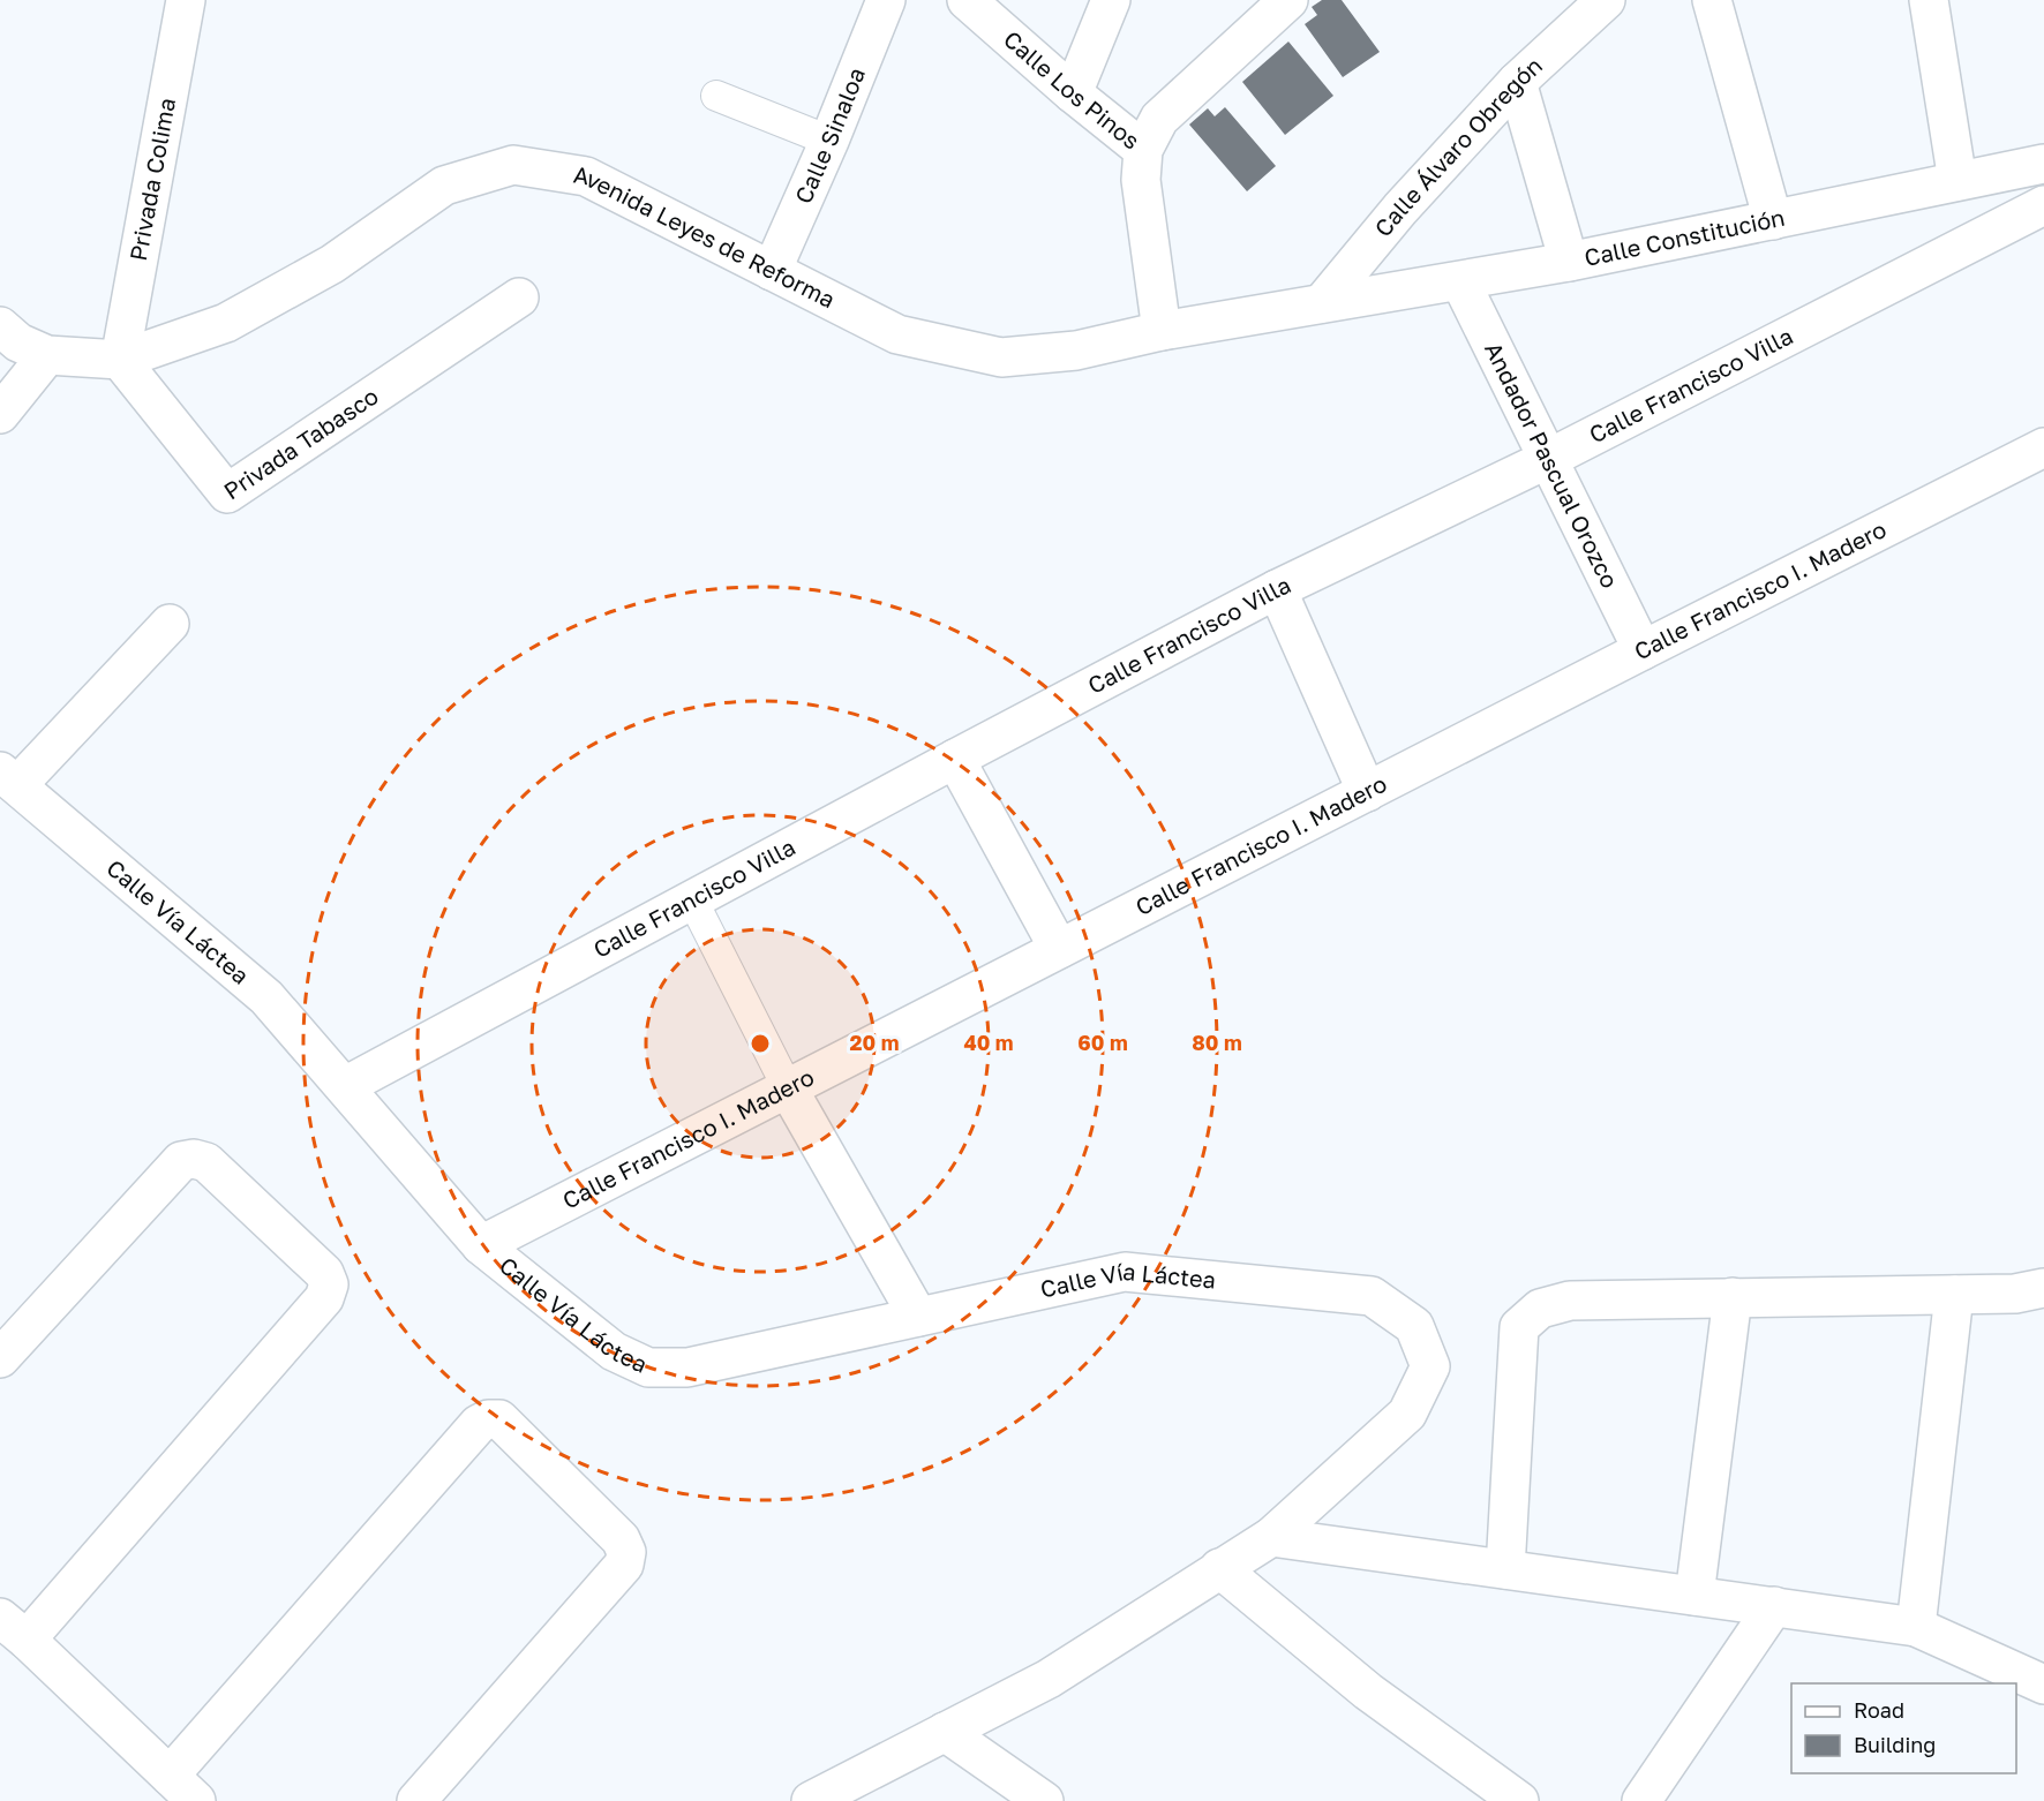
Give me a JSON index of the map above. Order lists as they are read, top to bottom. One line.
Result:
{"streets":{"street":["Calle Los Pinos","Calle Sinaloa","Calle Álvaro Obregón","Privada Colima","Calle Constitución","Avenida Leyes de Reforma","Calle Francisco Villa","Privada Tabasco","Andador Pascual Orozco","Calle Francisco I. Madero","Calle Vía Láctea"]},"crossings":[["Calle Sinaloa","Avenida Leyes de Reforma"],["Calle Álvaro Obregón","Calle Constitución"],["Calle Álvaro Obregón","Avenida Leyes de Reforma"],["Privada Colima","Avenida Leyes de Reforma"],["Privada Colima","Privada Tabasco"],["Calle Constitución","Avenida Leyes de Reforma"],["Calle Constitución","Andador Pascual Orozco"],["Avenida Leyes de Reforma","Privada Tabasco"],["Calle Francisco Villa","Andador Pascual Orozco"],["Calle Francisco Villa","Calle Vía Láctea"],["Andador Pascual Orozco","Calle Francisco I. Madero"],["Calle Francisco I. Madero","Calle Vía Láctea"]],"legend":["Road","Building"],"rings":["20 m","40 m","60 m","80 m"]}
